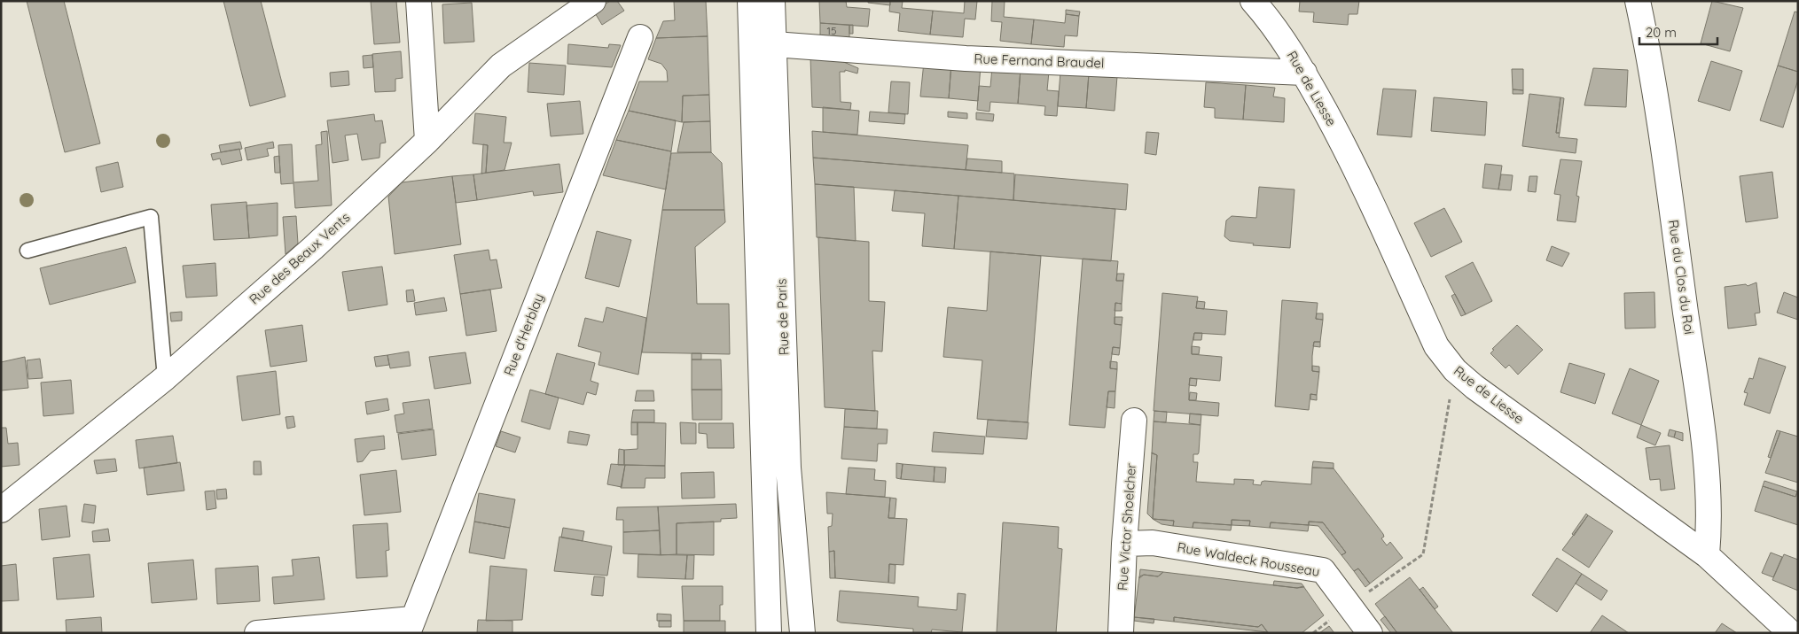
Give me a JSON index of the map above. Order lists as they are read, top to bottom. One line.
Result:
{"streets":{"street":["Rue Fernand Braudel","Rue de Liesse","Rue des Beaux Vents","Rue du Clos du Roi","Rue de Paris","Rue d'Herblay","Rue Victor Shoelcher","Rue Waldeck Rousseau"]},"crossings":[["Rue Fernand Braudel","Rue de Liesse"],["Rue Fernand Braudel","Rue de Paris"],["Rue de Liesse","Rue du Clos du Roi"],["Rue Victor Shoelcher","Rue Waldeck Rousseau"]],"house_numbers":["15"],"scale_bar":"20 m"}
